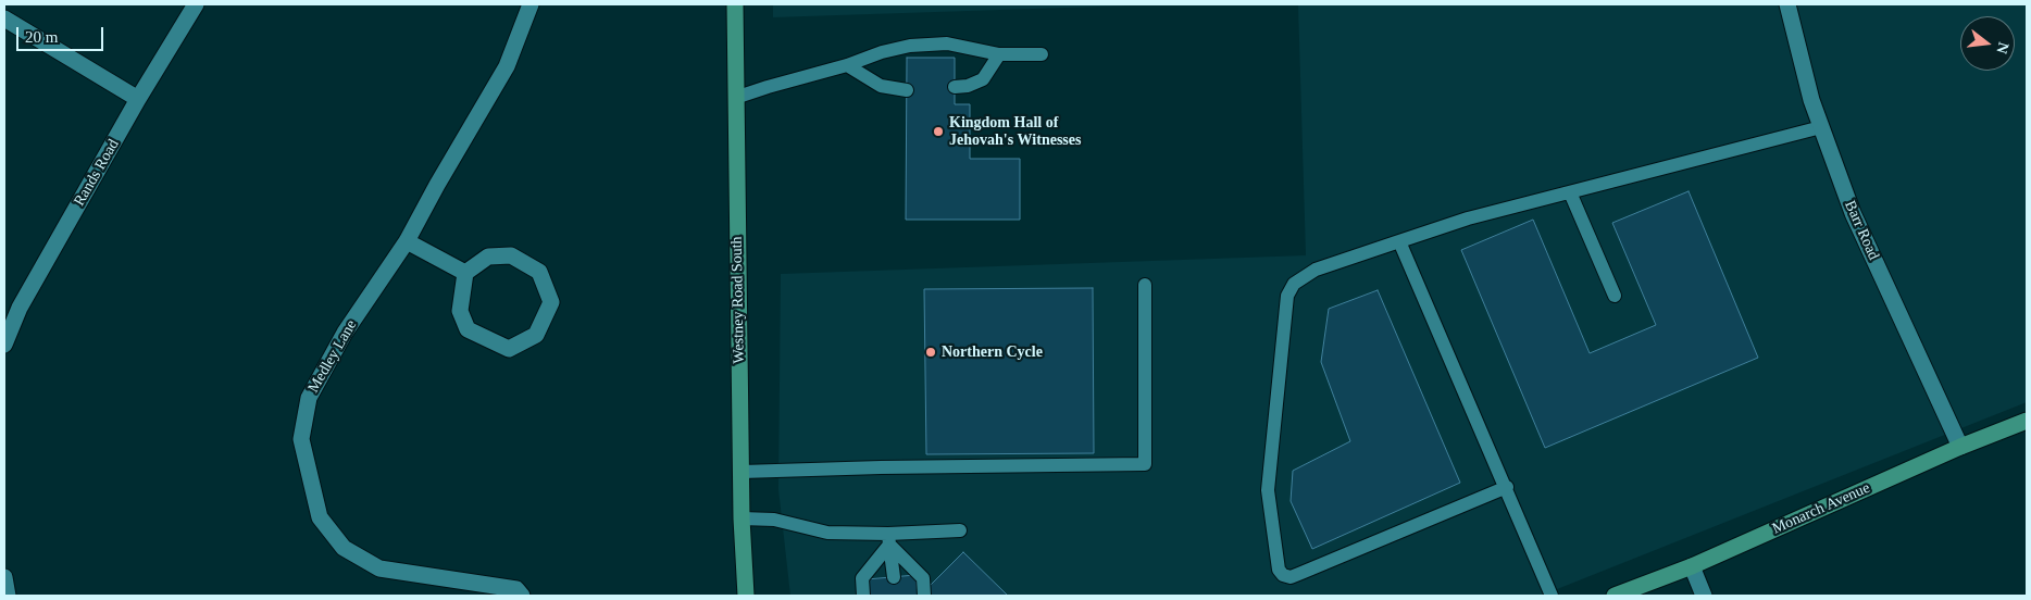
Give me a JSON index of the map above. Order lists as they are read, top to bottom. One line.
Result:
{"streets":{"main road":["Westney Road South","Monarch Avenue"],"street":["Rands Road","Barr Road","Medley Lane"]},"crossings":[["Barr Road","Monarch Avenue"]],"places":["Kingdom Hall of Jehovah's Witnesses","Northern Cycle"],"scale_bar":"20 m","north":"right"}
